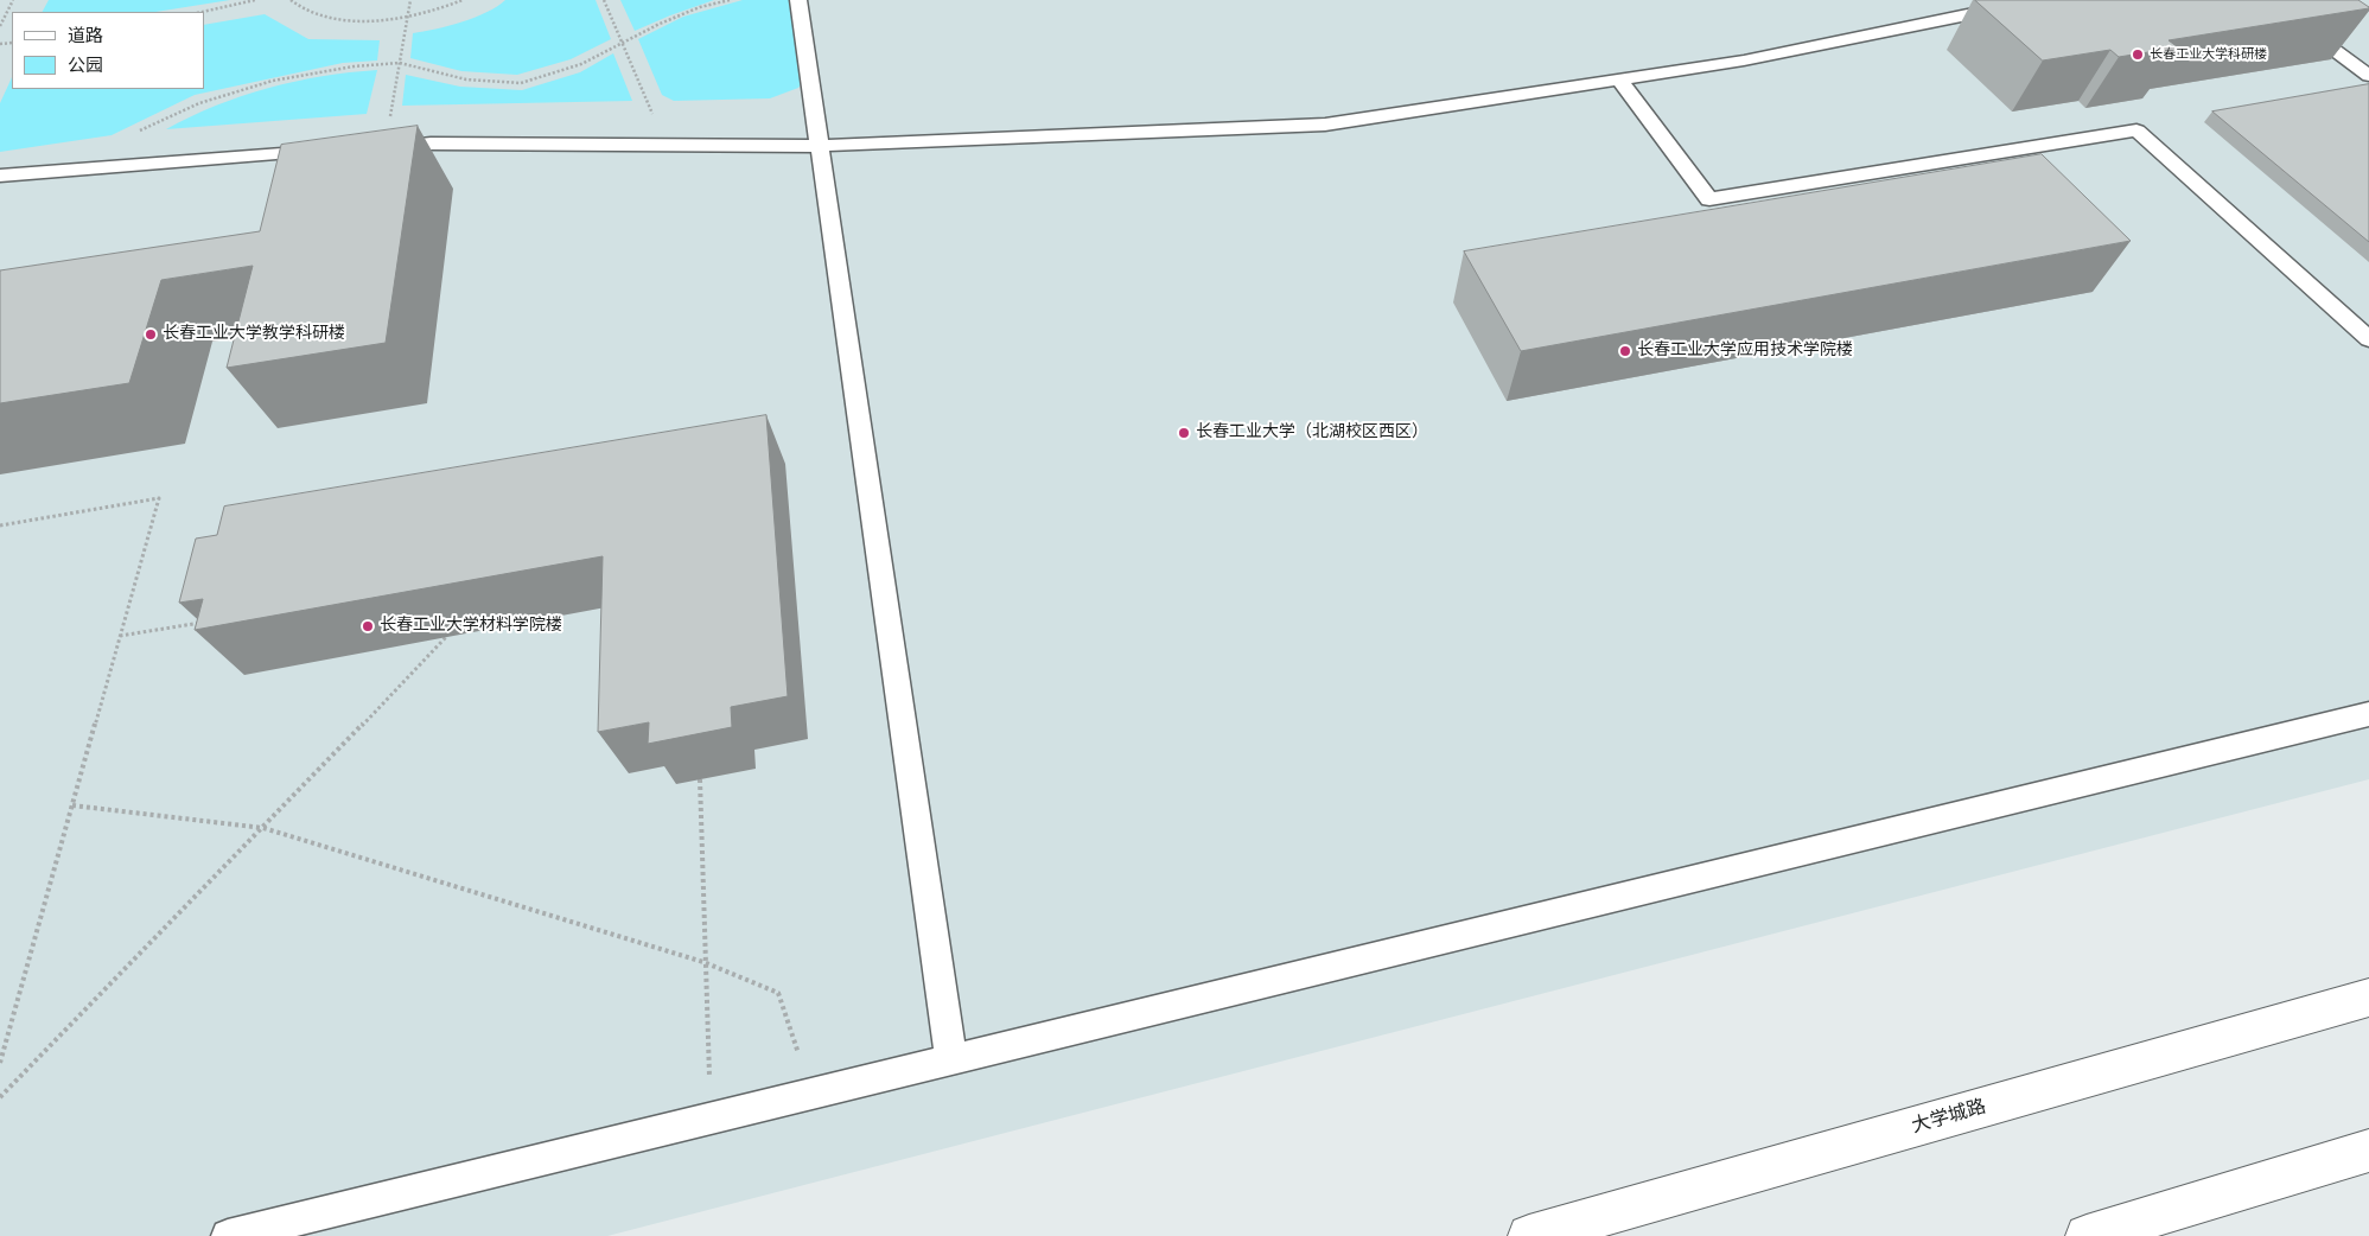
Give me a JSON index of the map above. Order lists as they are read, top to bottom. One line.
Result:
{"streets":{"street":["大学城路"]},"places":["长春工业大学科研楼","长春工业大学教学科研楼","长春工业大学应用技术学院楼","长春工业大学（北湖校区西区）","长春工业大学材料学院楼"],"legend":["道路","公园"]}
